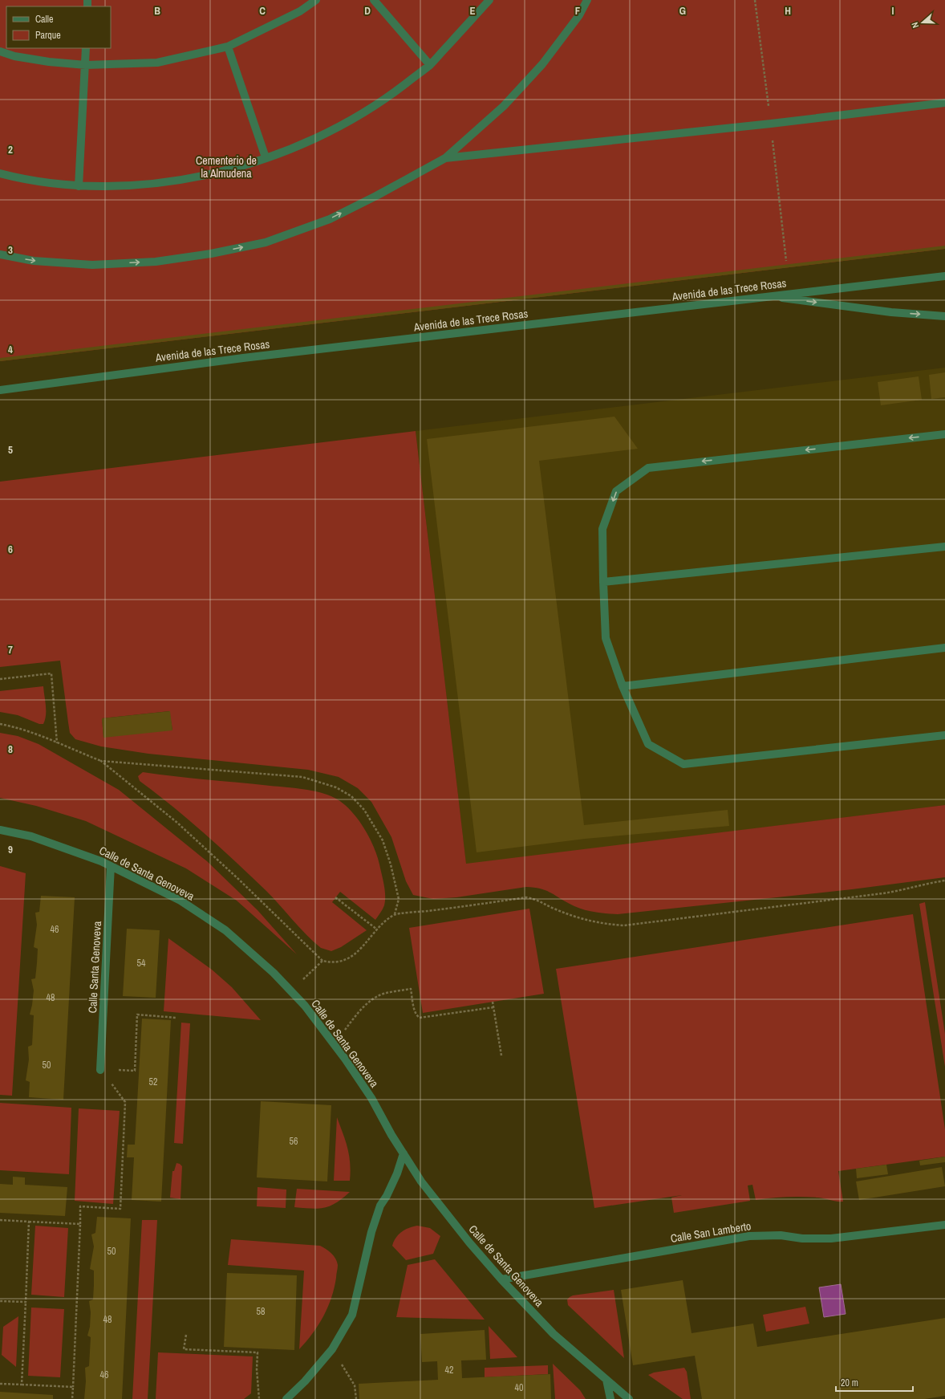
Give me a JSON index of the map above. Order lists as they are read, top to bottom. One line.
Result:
{"streets":{"street":["Avenida de las Trece Rosas","Calle de Santa Genoveva","Calle Santa Genoveva","Calle San Lamberto"]},"crossings":[["Calle de Santa Genoveva","Calle Santa Genoveva"],["Calle de Santa Genoveva","Calle San Lamberto"]],"parks":["Cementerio de la Almudena"],"house_numbers":["46","54","48","50","52","56","50","58","48","42","46","40"],"legend":["Calle","Parque"],"scale_bar":"20 m","north":"left","grid":{"columns":["B","C","D","E","F","G","H","I"],"rows":["2","3","4","5","6","7","8","9"]}}
